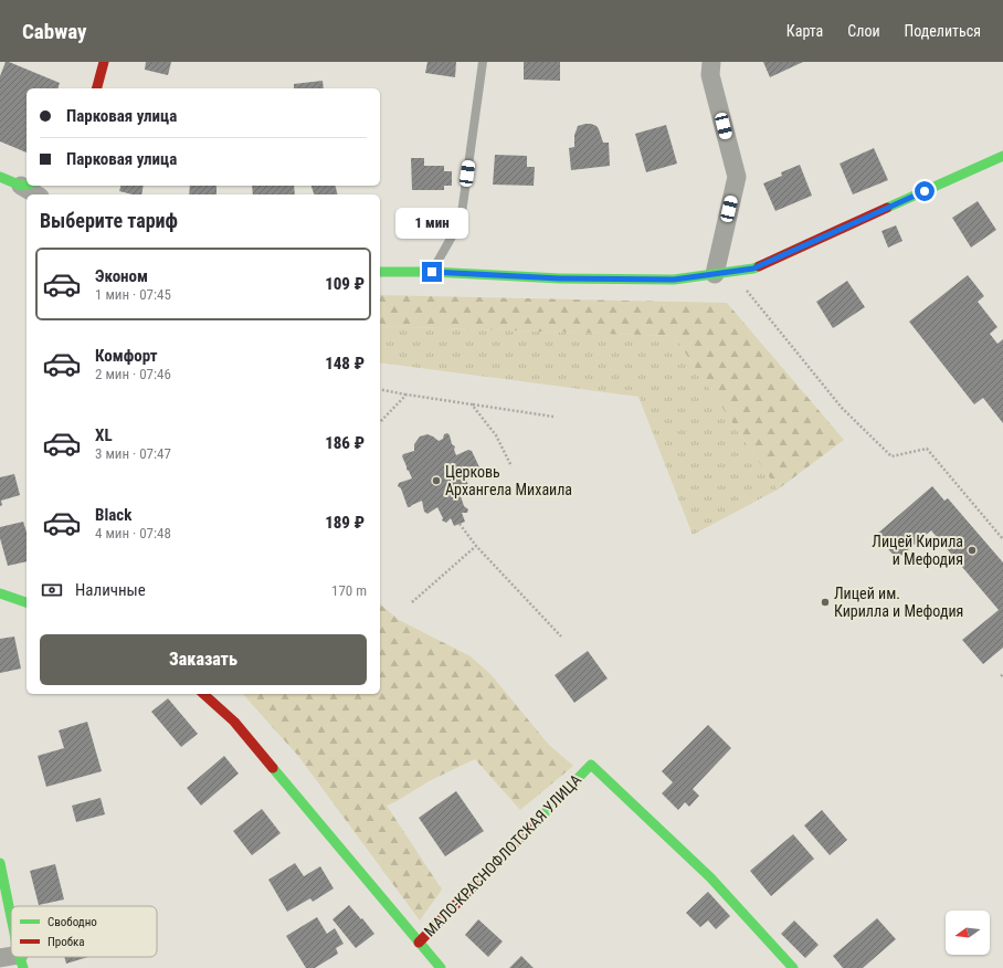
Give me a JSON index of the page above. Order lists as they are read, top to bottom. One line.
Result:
{"streets":{"street":["МАЛО-КРАСНОФЛОТСКАЯ УЛИЦА"]},"places":["Церковь Архангела Михаила","Лицей Кирила и Мефодия","Лицей им. Кирилла и Мефодия"],"legend":["Свободно","Пробка"],"north":"left","page":{"header":"Cabway","nav":["Карта","Слои","Поделиться"],"banner":["Парковая улица","Парковая улица"],"heading":"Выберите тариф","bubble":"1 мин","list":[{"name":"Эконом","note":"1 мин · 07:45","value":"109 ₽"},{"name":"Комфорт","note":"2 мин · 07:46","value":"148 ₽"},{"name":"XL","note":"3 мин · 07:47","value":"186 ₽"},{"name":"Black","note":"4 мин · 07:48","value":"189 ₽"}],"pay":["Наличные","170 m"],"buttons":"Заказать"}}
